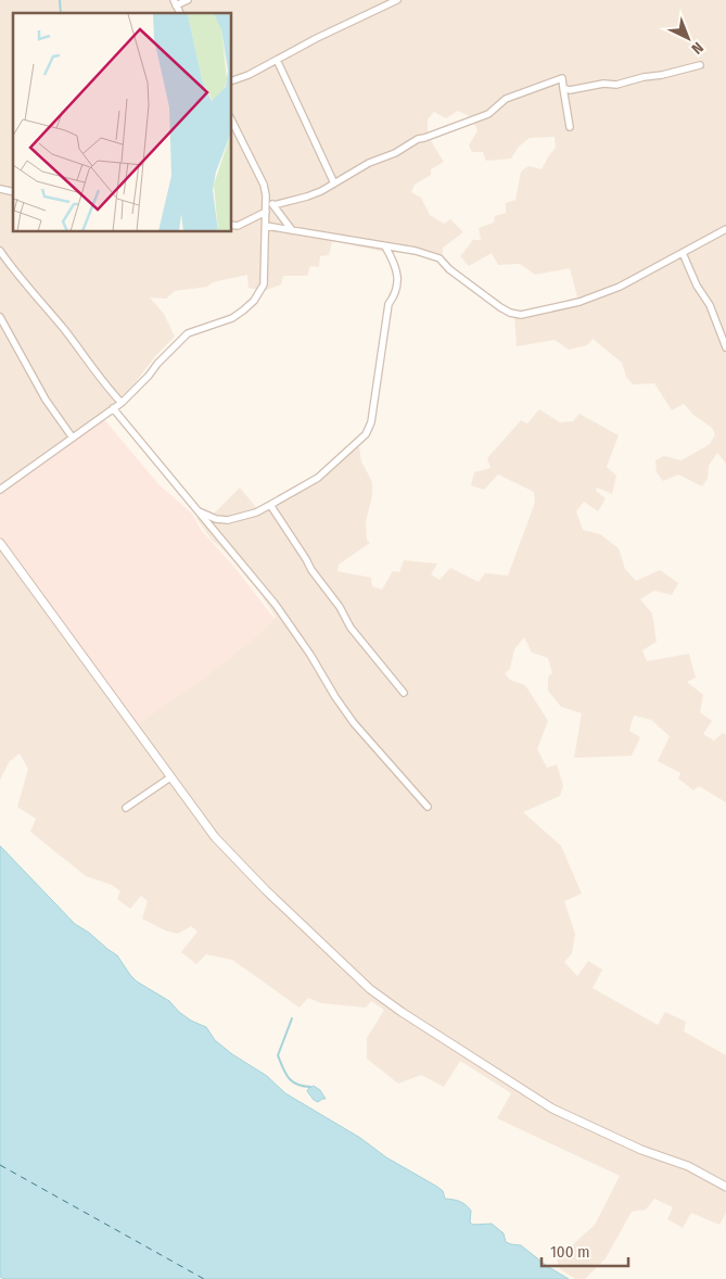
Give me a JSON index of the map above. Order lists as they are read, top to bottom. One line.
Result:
{"scale_bar":"100 m","north":"bottom right"}
